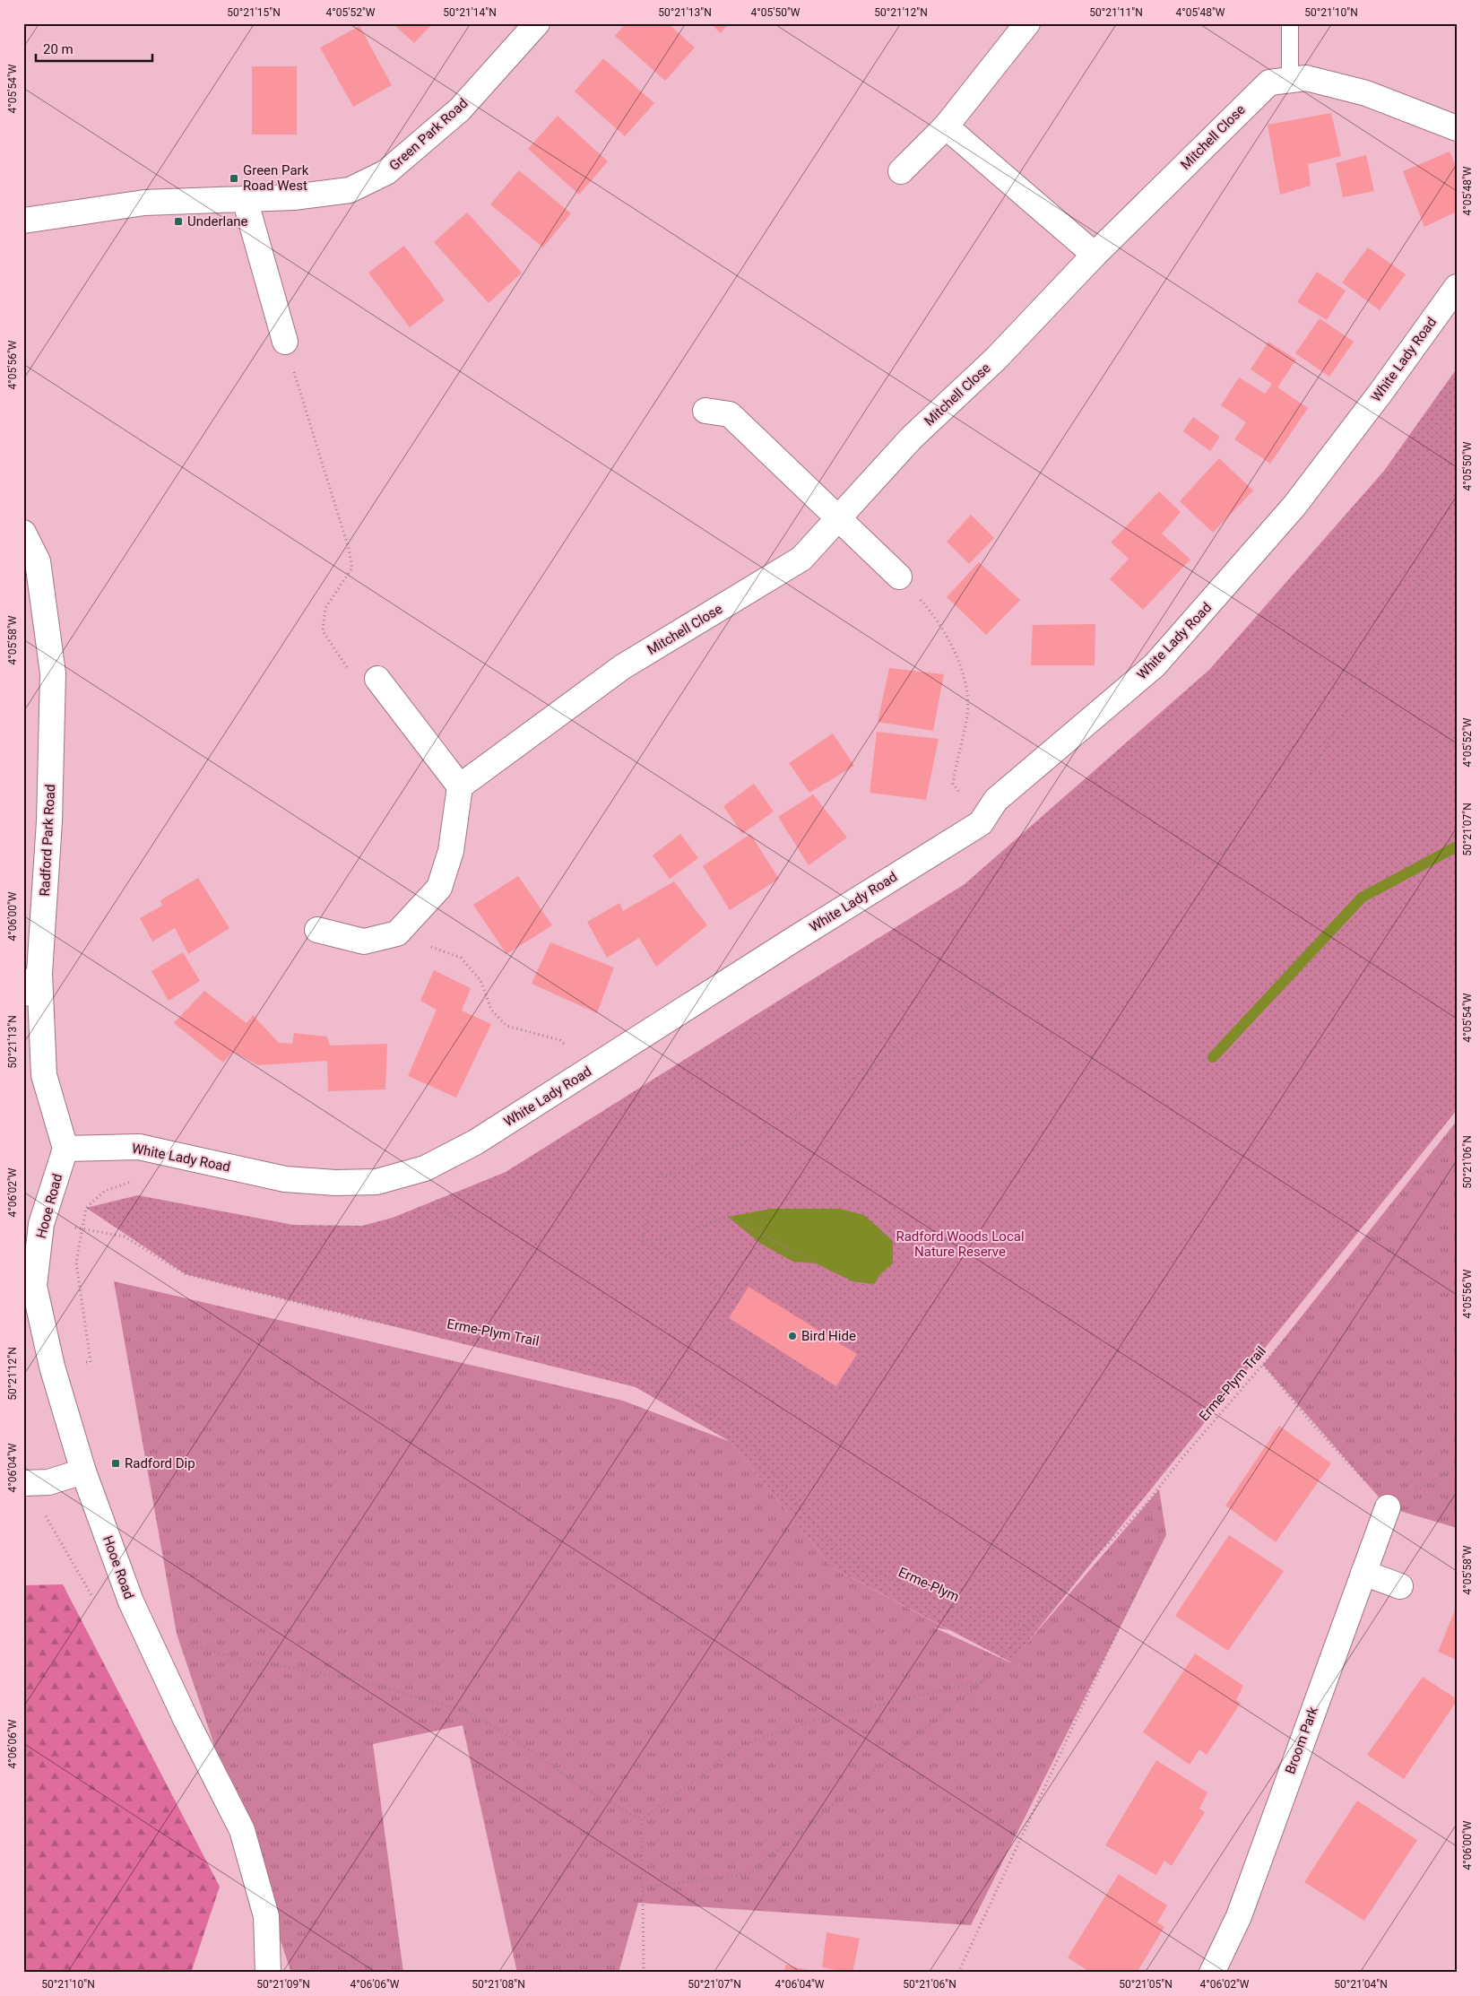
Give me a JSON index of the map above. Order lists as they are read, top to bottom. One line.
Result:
{"streets":{"street":["Green Park Road","Mitchell Close","White Lady Road","Radford Park Road","Hooe Road","Broom Park"],"path":["Erme-Plym Trail","Erme-Plym"]},"crossings":[["White Lady Road","Radford Park Road"],["White Lady Road","Hooe Road"],["Radford Park Road","Hooe Road"],["Erme-Plym Trail","Erme-Plym"]],"parks":["Radford Woods Local Nature Reserve"],"places":{"transit":["Green Park Road West","Underlane","Radford Dip"],"other":["Bird Hide"]},"scale_bar":"20 m","coordinates":["50°21'15\"N","4°05'52\"W","50°21'14\"N","50°21'13\"N","4°05'50\"W","50°21'12\"N","50°21'11\"N","4°05'48\"W","50°21'10\"N","4°05'54\"W","4°05'56\"W","4°05'58\"W","50°21'07\"N","4°06'00\"W","50°21'06\"N","4°06'02\"W","4°06'04\"W","4°06'06\"W","50°21'09\"N","50°21'08\"N","50°21'05\"N","50°21'04\"N"]}
